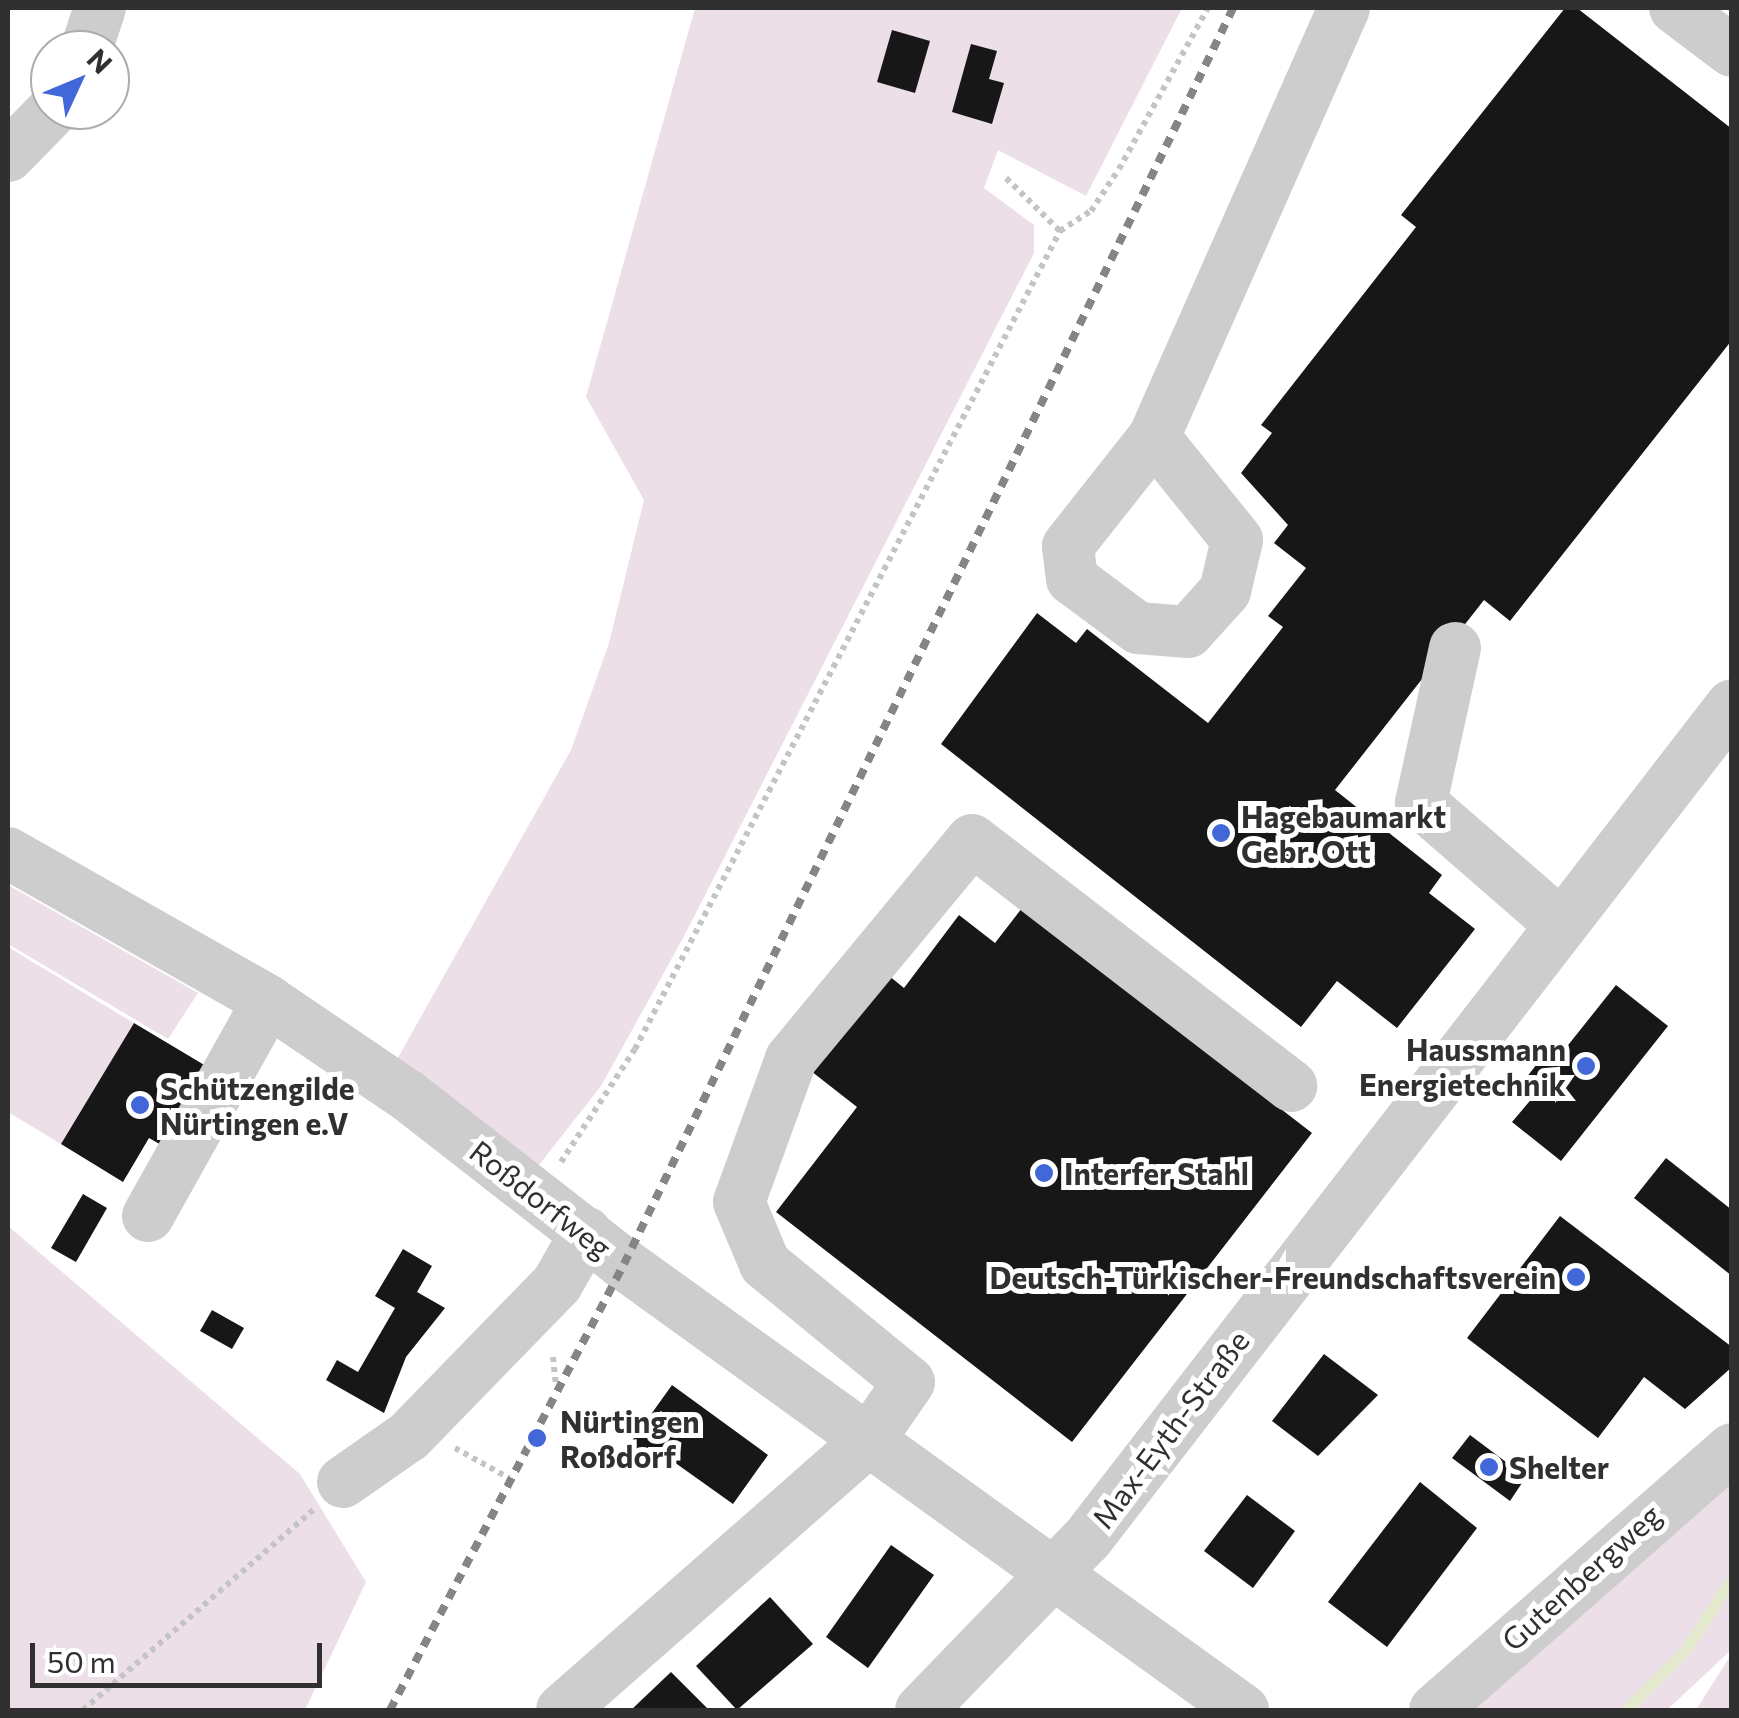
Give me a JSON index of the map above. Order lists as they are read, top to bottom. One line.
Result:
{"streets":{"street":["Roßdorfweg","Max-Eyth-Straße","Gutenbergweg"]},"crossings":[["Roßdorfweg","Max-Eyth-Straße"]],"places":["Hagebaumarkt Gebr. Ott","Haussmann Energietechnik","Schützengilde Nürtingen e.V","Interfer Stahl","Deutsch-Türkischer-Freundschaftsverein","Nürtingen Roßdorf","Shelter"],"scale_bar":"50 m","north":"top right"}
